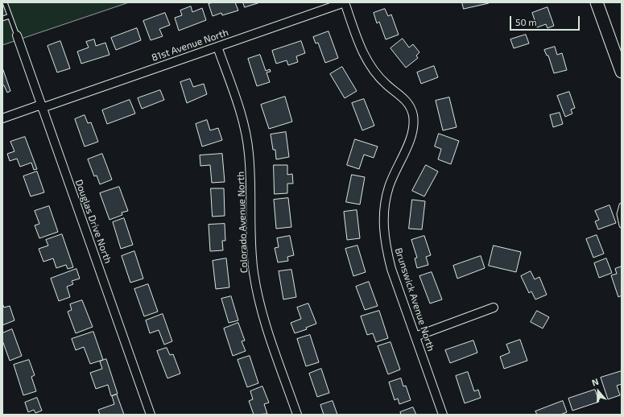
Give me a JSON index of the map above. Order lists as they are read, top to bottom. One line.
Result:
{"streets":{"street":["81st Avenue North","Douglas Drive North","Colorado Avenue North","Brunswick Avenue North"]},"crossings":[["81st Avenue North","Douglas Drive North"],["81st Avenue North","Colorado Avenue North"],["81st Avenue North","Brunswick Avenue North"]],"scale_bar":"50 m","north":"top"}
